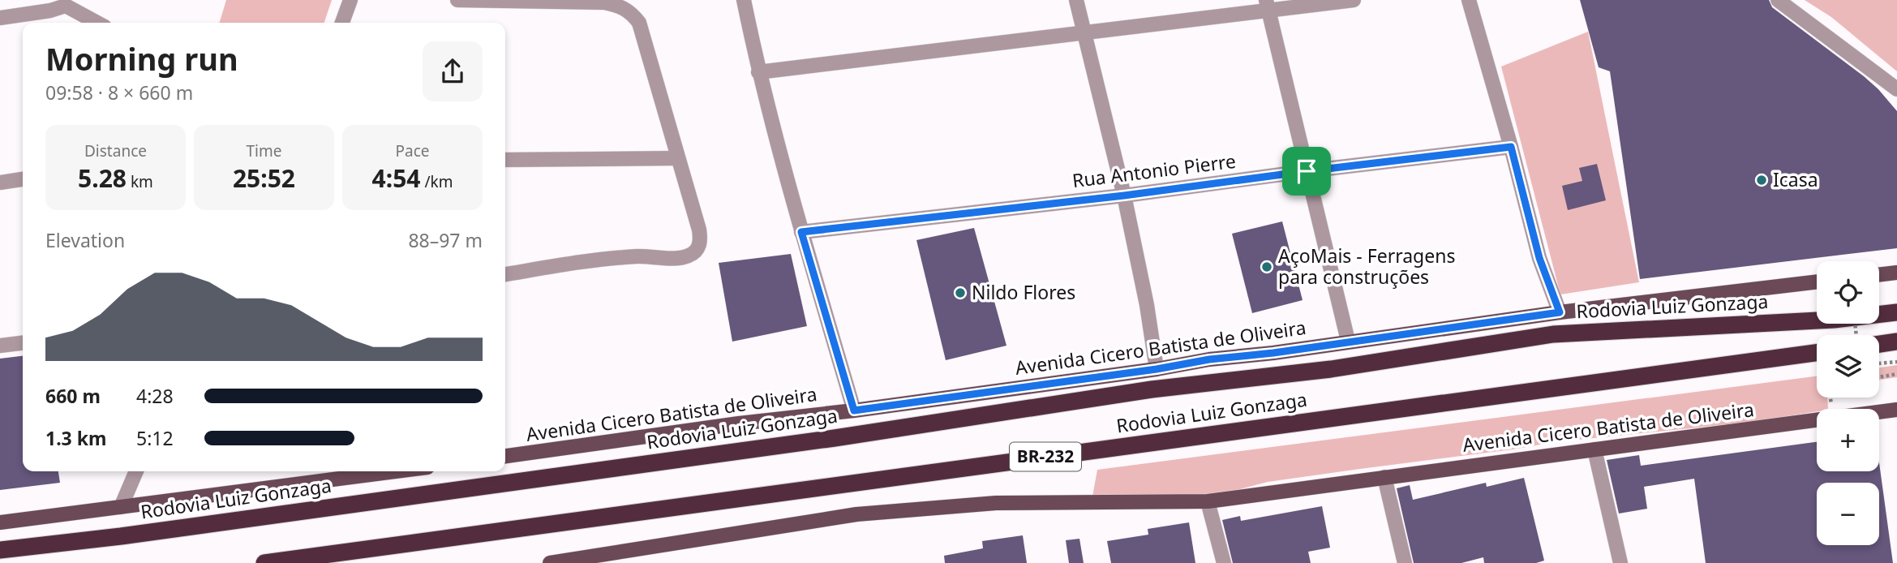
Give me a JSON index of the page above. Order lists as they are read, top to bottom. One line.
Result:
{"streets":{"highway":["Rodovia Luiz Gonzaga","BR-232"],"main road":["Avenida Cicero Batista de Oliveira"],"street":["Rua Antonio Pierre"]},"places":["Icasa","AçoMais - Ferragens para construções","Nildo Flores"],"page":{"heading":["Morning run","09:58 · 8 × 660 m"],"stats":[["Distance","5.28 km"],["Time","25:52"],["Pace","4:54 /km"]],"chart":["Elevation","88–97 m"],"map_buttons":["+","−"],"list":[{"name":"660 m","note":"4:28"},{"name":"1.3 km","note":"5:12"}]}}
